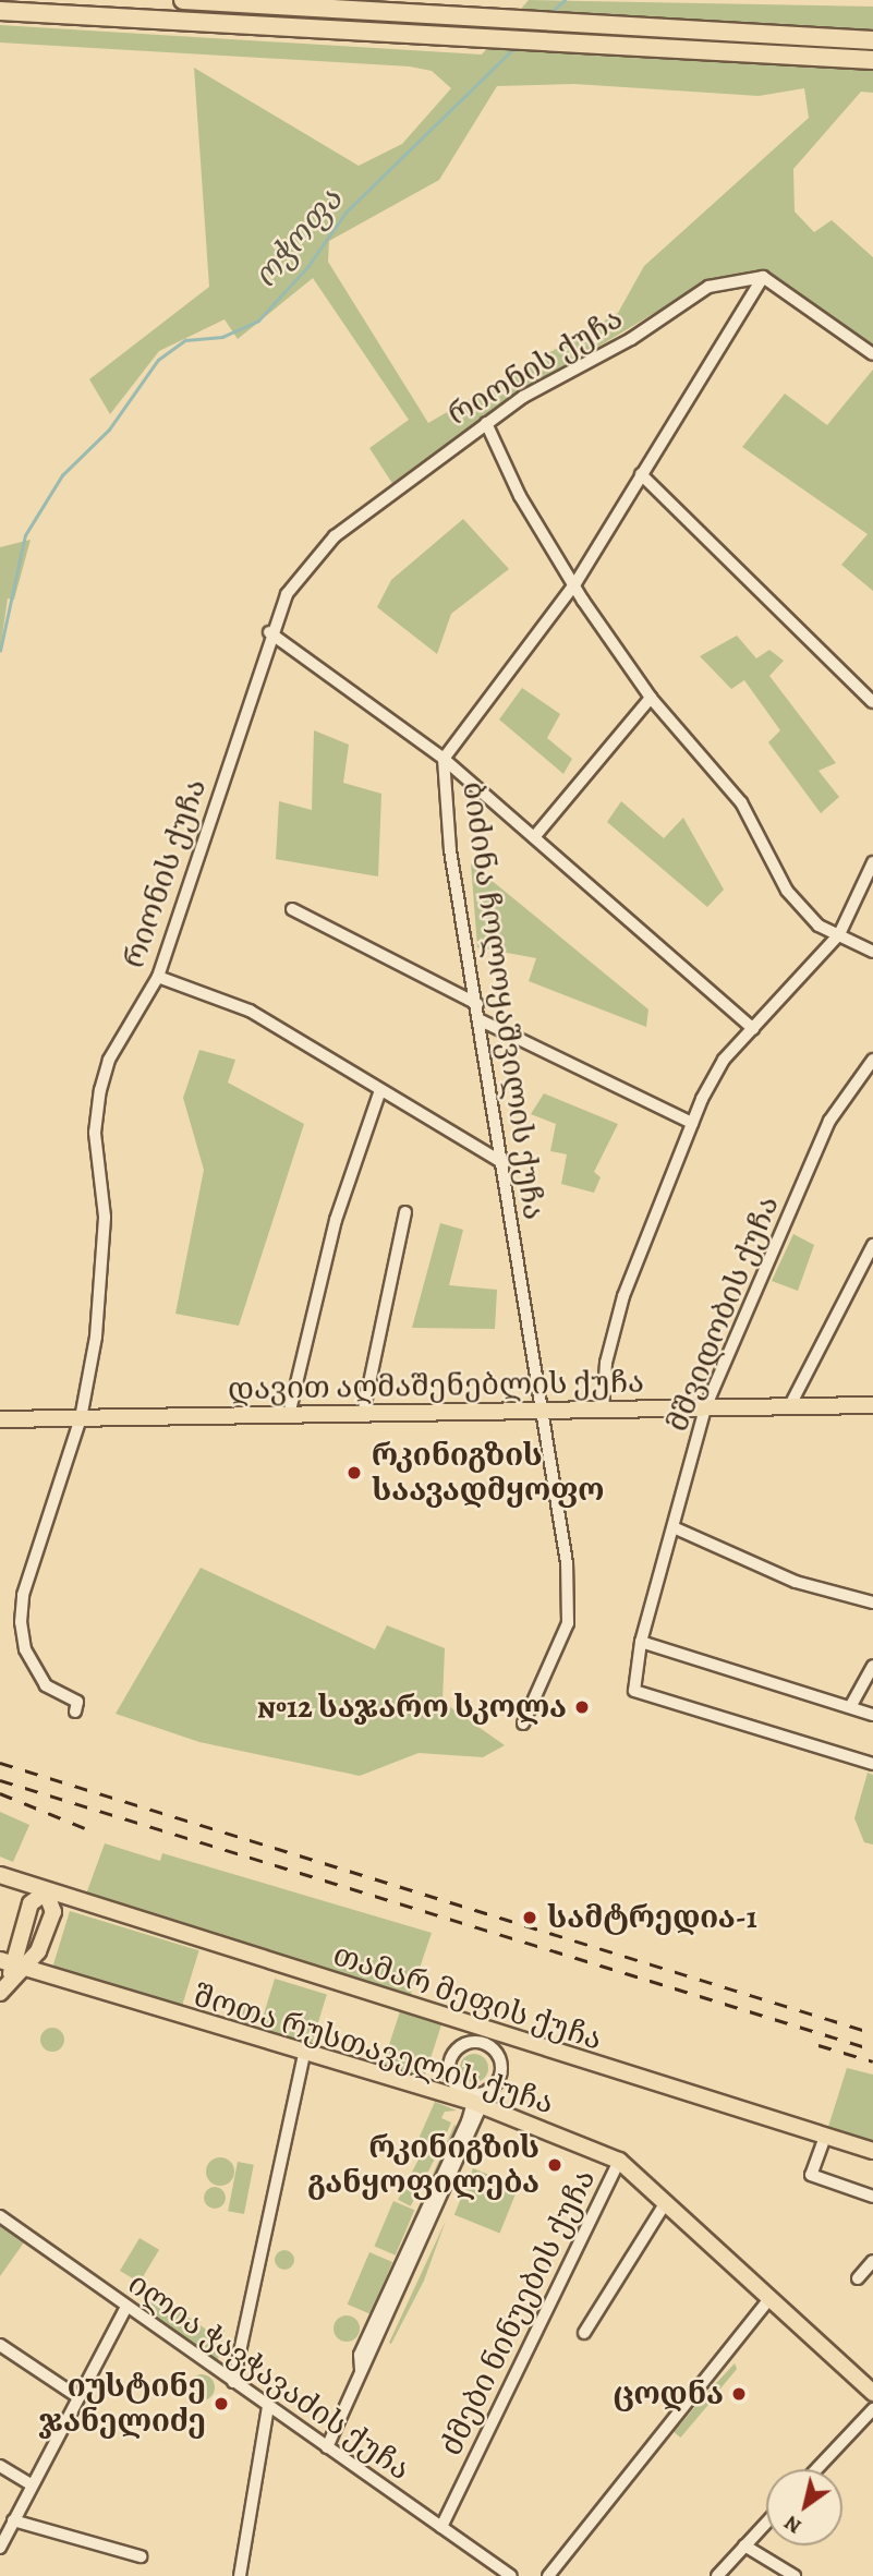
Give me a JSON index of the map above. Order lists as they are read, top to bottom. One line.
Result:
{"streets":{"main road":["დავით აღმაშენებლის ქუჩა","თამარ მეფის ქუჩა","შოთა რუსთაველის ქუჩა"],"street":["რიონის ქუჩა","ბიძინა ჩოლოყაშვილის ქუჩა","მშვიდობის ქუჩა","ძმები ნინუების ქუჩა","ილია ჭავჭავაძის ქუჩა"]},"crossings":[["რიონის ქუჩა","ბიძინა ჩოლოყაშვილის ქუჩა"],["რიონის ქუჩა","დავით აღმაშენებლის ქუჩა"],["ბიძინა ჩოლოყაშვილის ქუჩა","დავით აღმაშენებლის ქუჩა"],["მშვიდობის ქუჩა","დავით აღმაშენებლის ქუჩა"],["შოთა რუსთაველის ქუჩა","ძმები ნინუების ქუჩა"],["ძმები ნინუების ქუჩა","ილია ჭავჭავაძის ქუჩა"]],"water":["ოჭოფა"],"places":["რკინიგზის საავადმყოფო","№12 საჯარო სკოლა","სამტრედია-1","რკინიგზის განყოფილება","ცოდნა","იუსტინე ჯანელიძე"],"north":"bottom left"}
